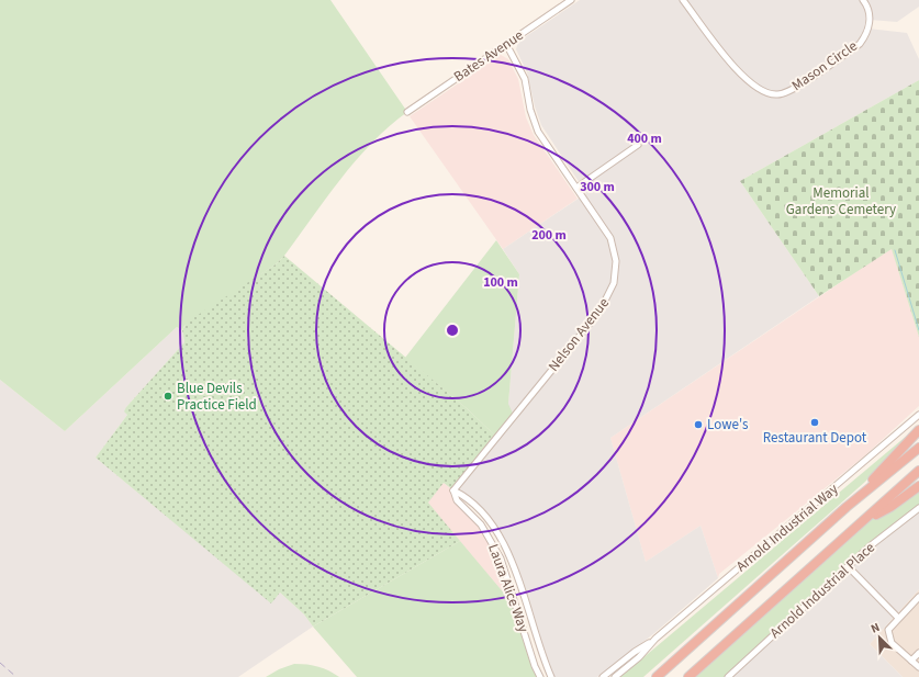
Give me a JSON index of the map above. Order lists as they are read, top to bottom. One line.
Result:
{"streets":{"street":["Bates Avenue","Mason Circle","Nelson Avenue","Arnold Industrial Way","Laura Alice Way","Arnold Industrial Place"]},"crossings":[["Bates Avenue","Nelson Avenue"],["Nelson Avenue","Laura Alice Way"]],"parks":["Memorial Gardens Cemetery"],"places":["Blue Devils Practice Field","Restaurant Depot","Lowe's"],"north":"top left","rings":["400 m","300 m","200 m","100 m"]}
